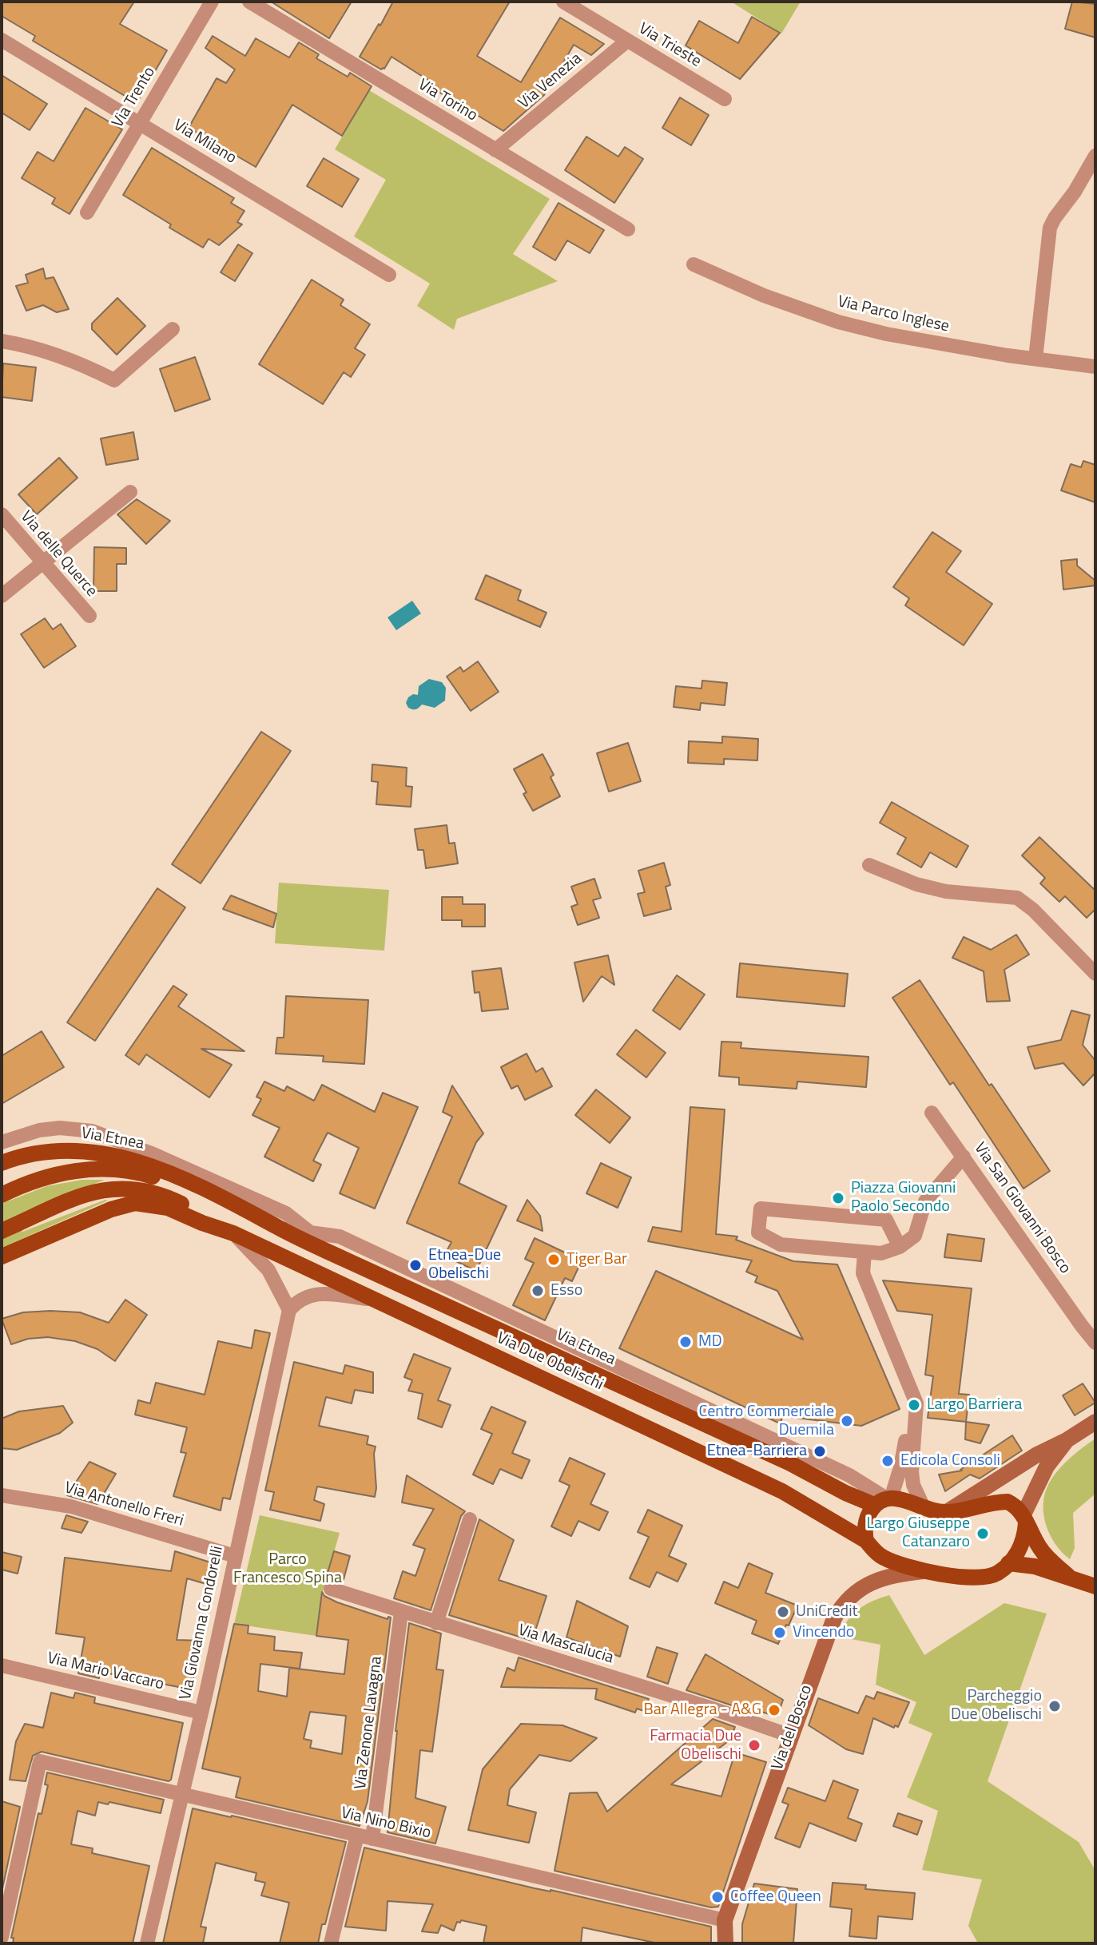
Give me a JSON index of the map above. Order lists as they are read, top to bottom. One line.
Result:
{"streets":{"main road":["Via Etnea","Via Due Obelischi","Via del Bosco"],"street":["Via Trieste","Via Venezia","Via Trento","Via Torino","Via Milano","Via Parco Inglese","Via delle Querce","Via San Giovanni Bosco","Via Antonello Freri","Via Giovanna Condorelli","Via Mascalucia","Via Mario Vaccaro","Via Zenone Lavagna","Via Nino Bixio"]},"crossings":[["Via Trieste","Via Venezia"],["Via Venezia","Via Torino"],["Via Trento","Via Milano"],["Via Due Obelischi","Via del Bosco"],["Via Antonello Freri","Via Giovanna Condorelli"],["Via Giovanna Condorelli","Via Mario Vaccaro"],["Via Giovanna Condorelli","Via Nino Bixio"],["Via Mascalucia","Via Zenone Lavagna"],["Via Mascalucia","Via del Bosco"],["Via Zenone Lavagna","Via Nino Bixio"],["Via del Bosco","Via Nino Bixio"]],"parks":["Parco Francesco Spina"],"places":["Piazza Giovanni Paolo Secondo","Tiger Bar","Etnea-Due Obelischi","Esso","MD","Largo Barriera","Centro Commerciale Duemila","Etnea-Barriera","Edicola Consoli","Largo Giuseppe Catanzaro","UniCredit","Vincendo","Parcheggio Due Obelischi","Bar Allegra - A&G","Farmacia Due Obelischi","Coffee Queen"]}
